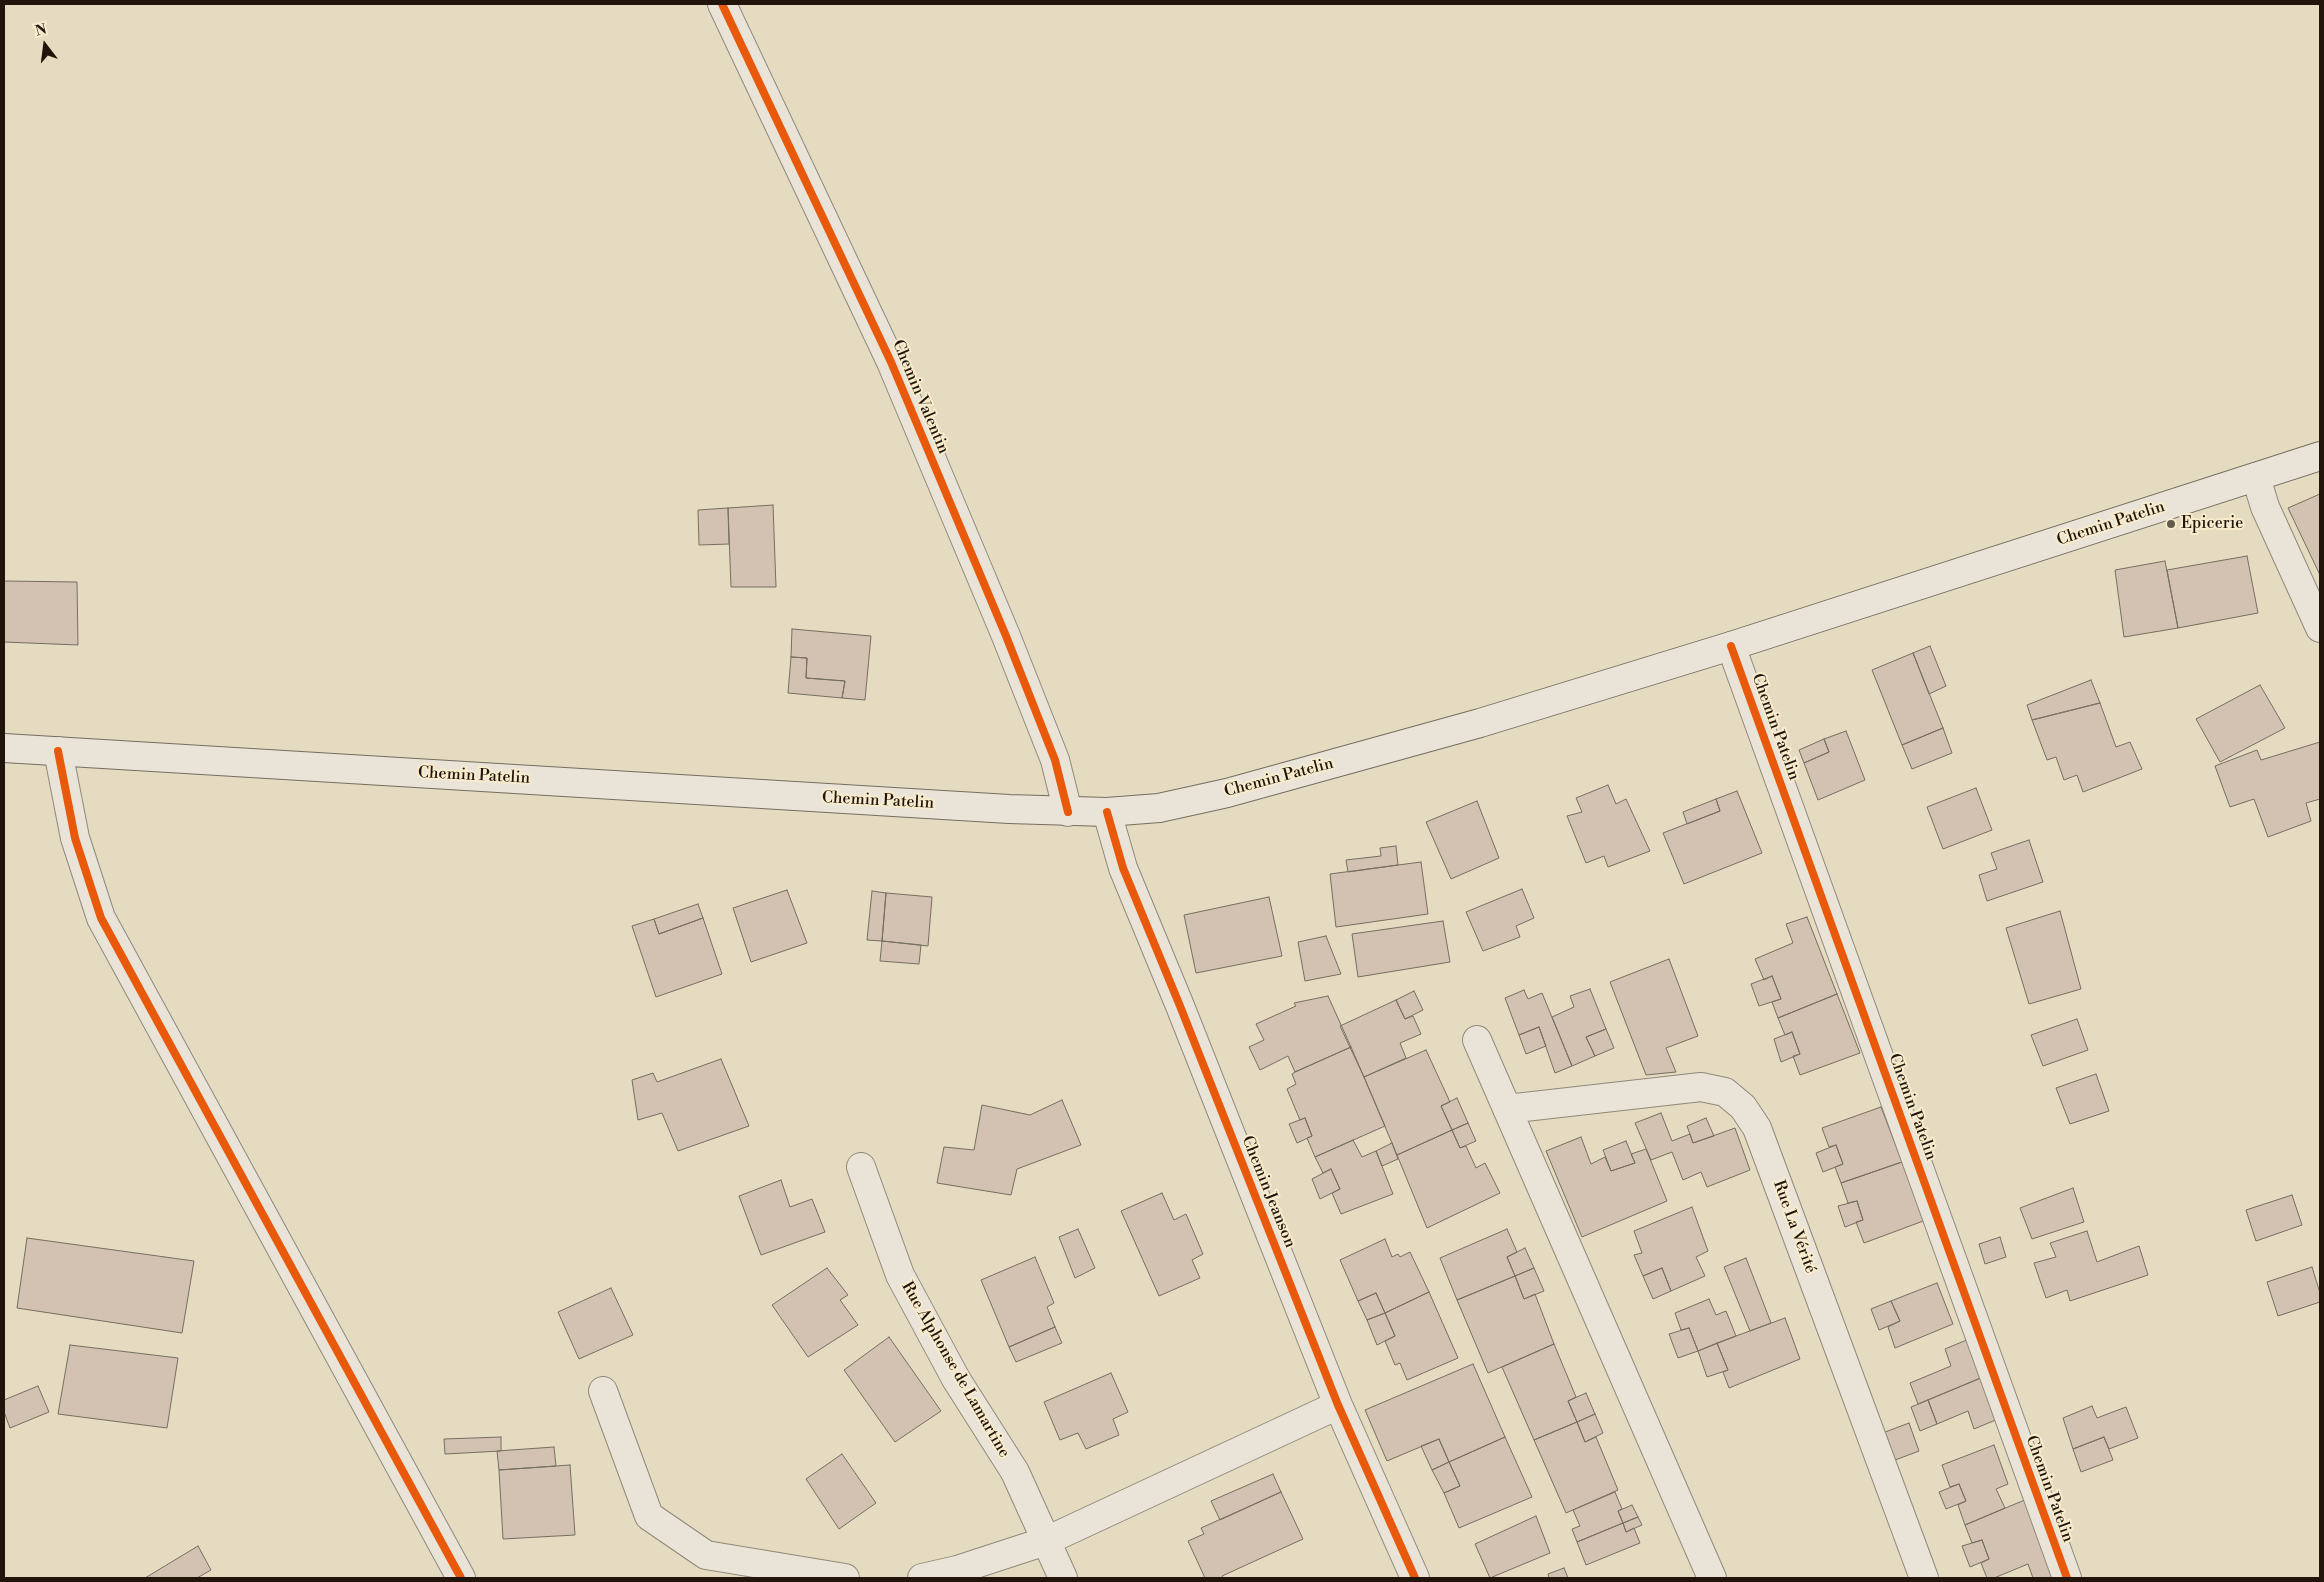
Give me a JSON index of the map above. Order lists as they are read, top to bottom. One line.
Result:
{"streets":{"street":["Chemin Valentin","Chemin Patelin","Chemin Jeanson","Rue La Vérité","Rue Alphonse de Lamartine"]},"crossings":[["Chemin Valentin","Chemin Patelin"],["Chemin Patelin","Chemin Jeanson"]],"places":["Epicerie"],"north":"top"}
